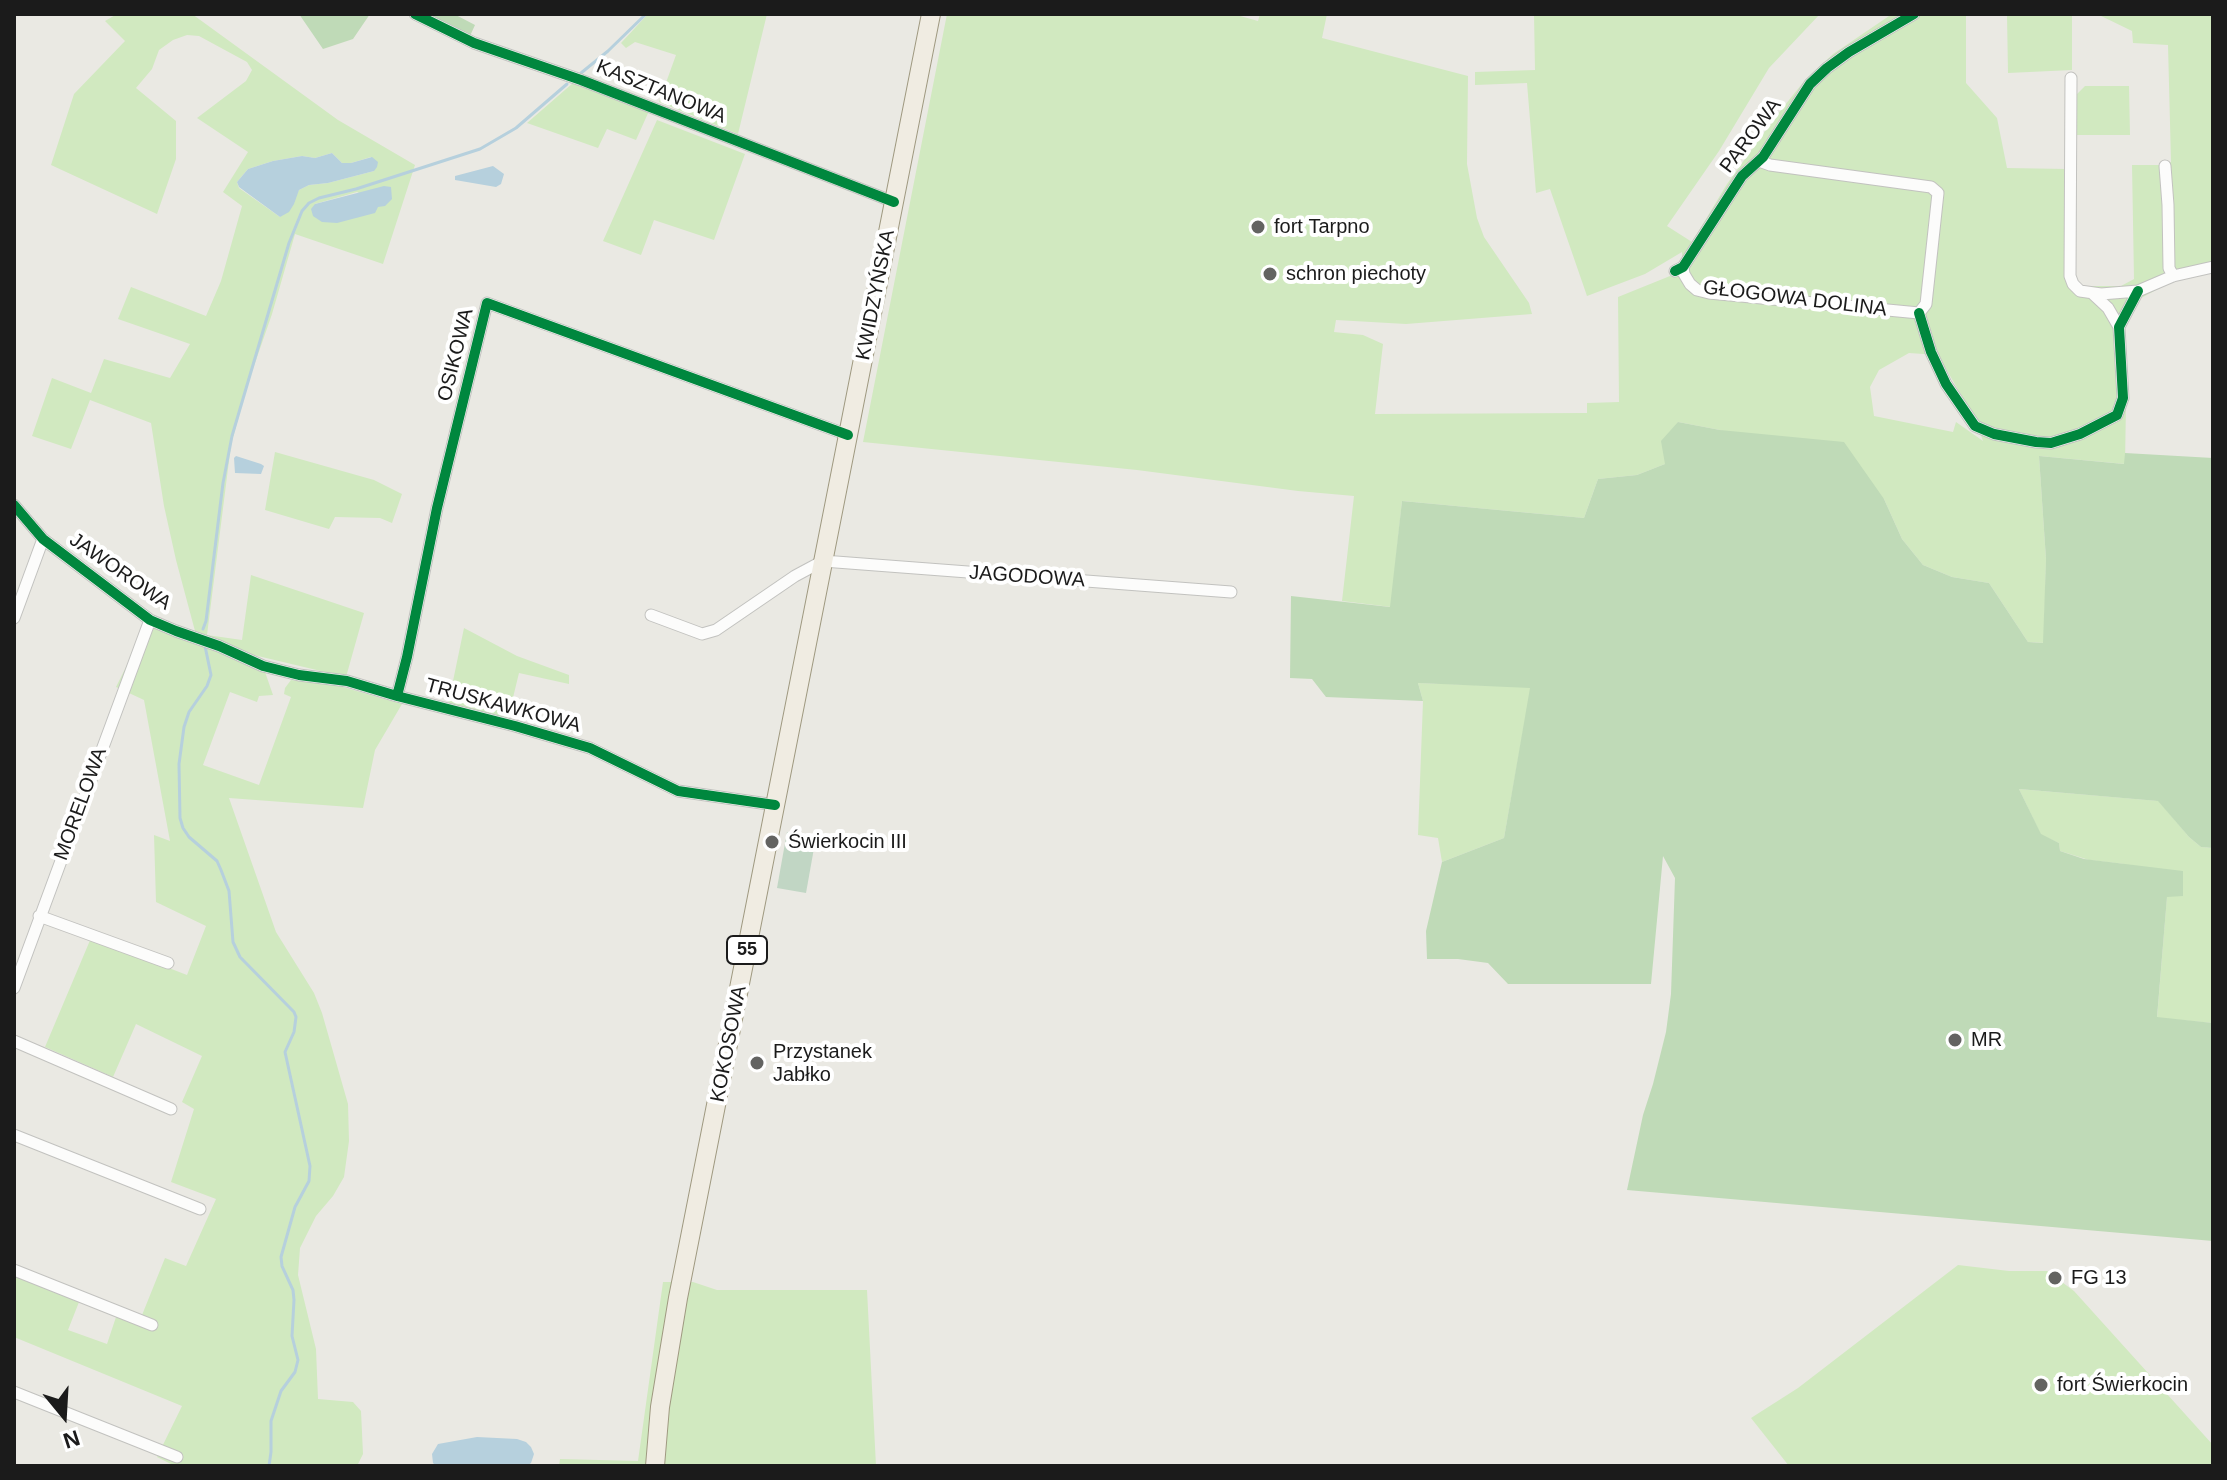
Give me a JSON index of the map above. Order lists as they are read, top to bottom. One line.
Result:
{"streets":{"main road":["KWIDZYŃSKA","55","KOKOSOWA"],"street":["KASZTANOWA","PAROWA","GŁOGOWA DOLINA","OSIKOWA","JAWOROWA","JAGODOWA","TRUSKAWKOWA","MORELOWA"]},"crossings":[["KASZTANOWA","KWIDZYŃSKA"],["PAROWA","GŁOGOWA DOLINA"],["KWIDZYŃSKA","OSIKOWA"],["KWIDZYŃSKA","KOKOSOWA"],["OSIKOWA","TRUSKAWKOWA"],["OSIKOWA","KOKOSOWA"],["JAWOROWA","TRUSKAWKOWA"],["JAWOROWA","MORELOWA"],["JAGODOWA","KOKOSOWA"],["TRUSKAWKOWA","KOKOSOWA"]],"places":["fort Tarpno","schron piechoty","Świerkocin III","MR","Przystanek Jabłko","FG 13","fort Świerkocin"],"north":"bottom"}
